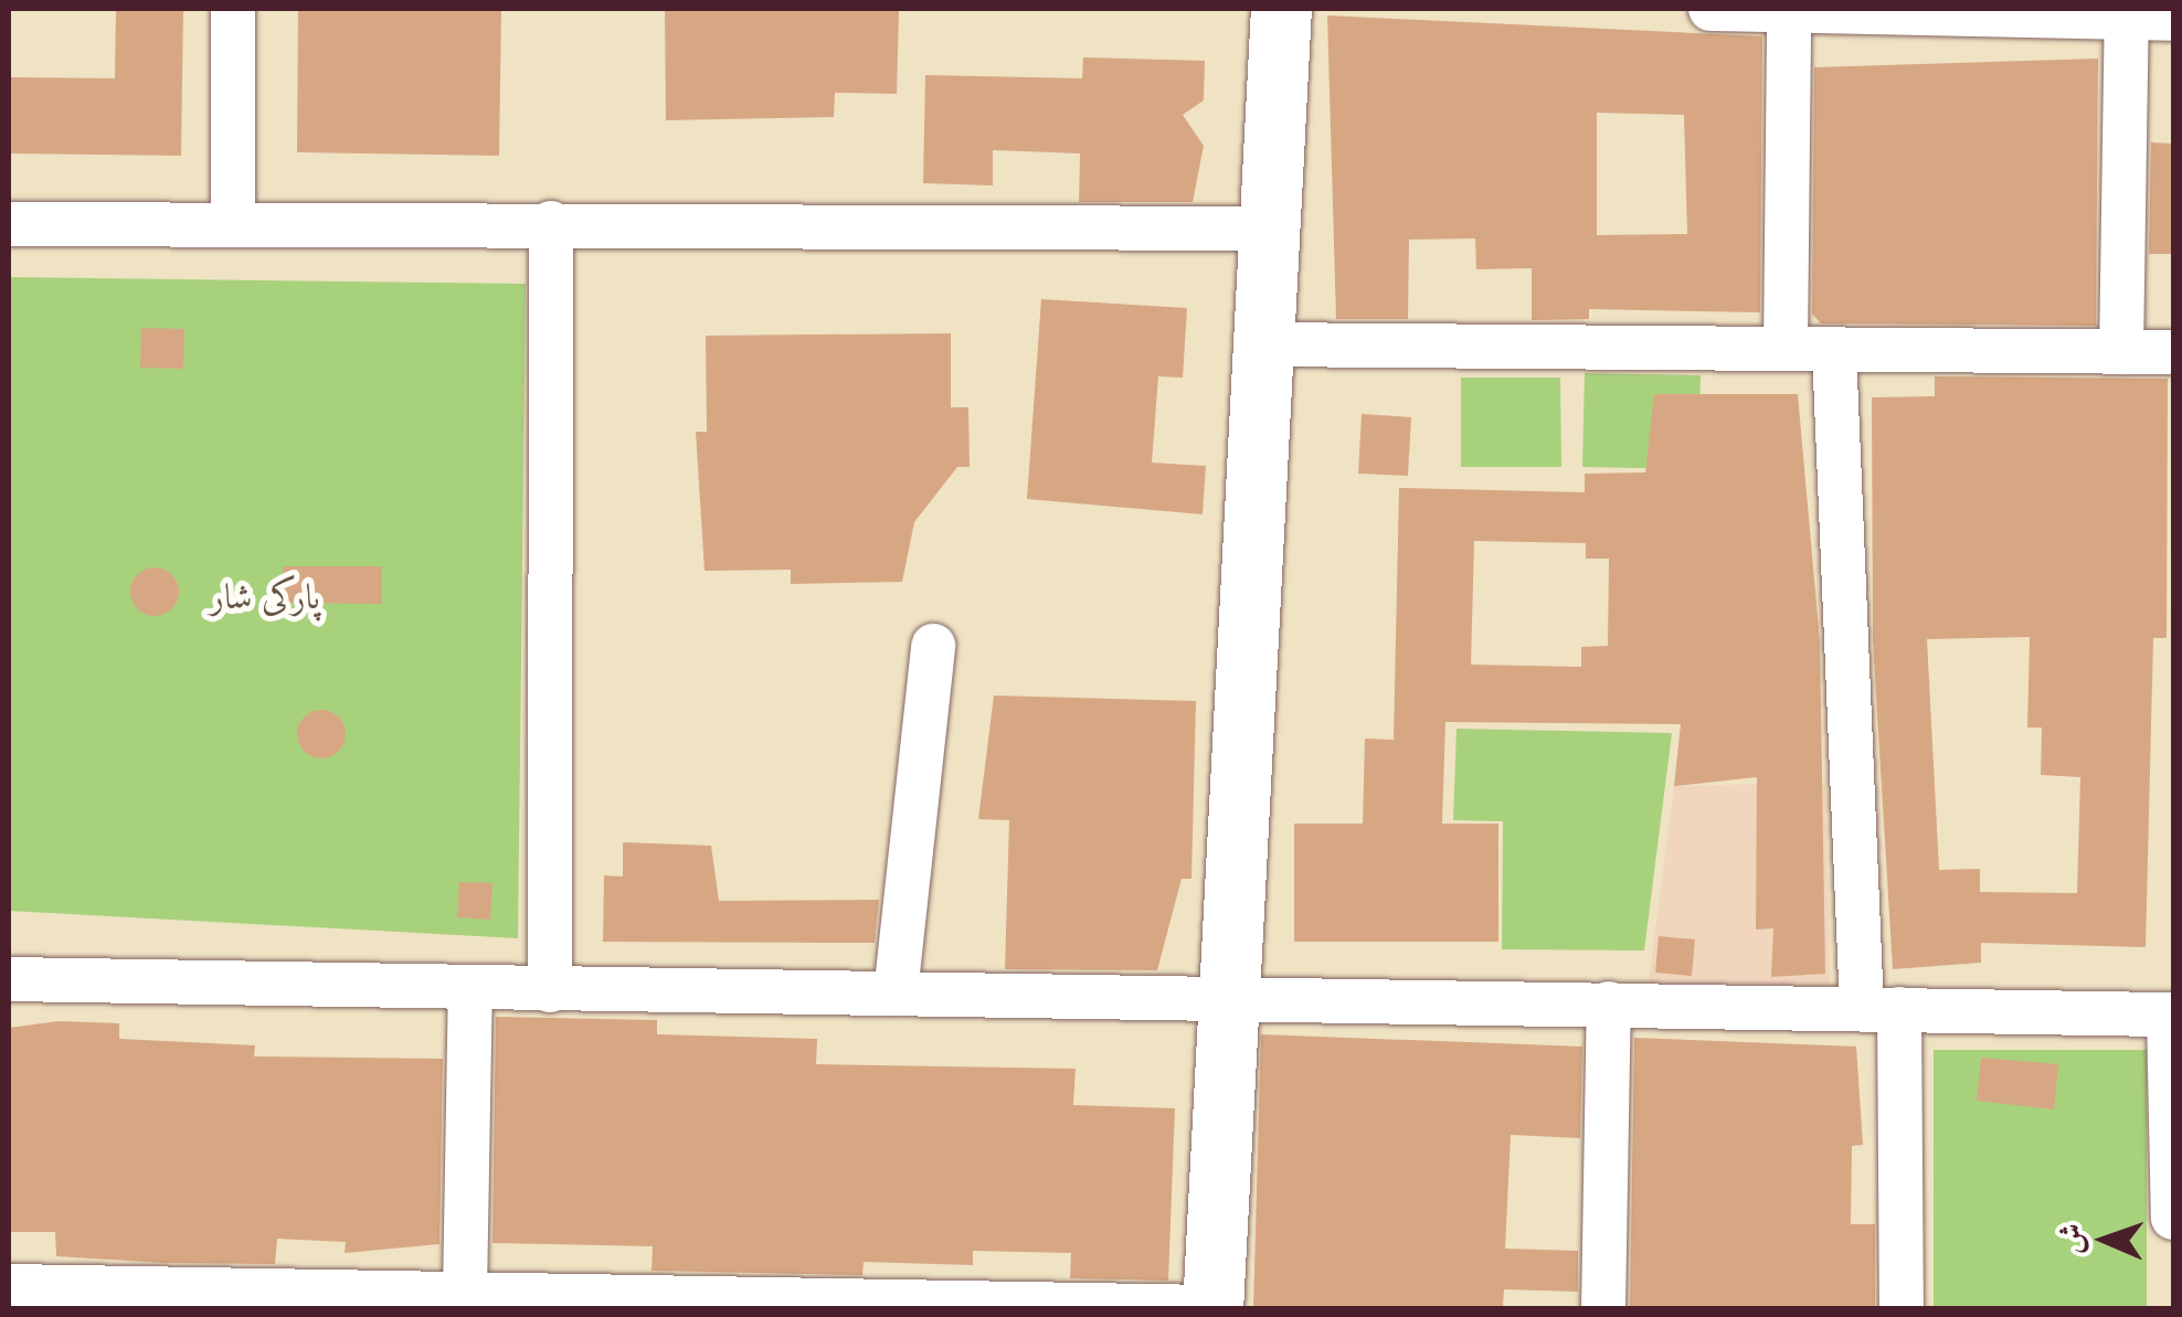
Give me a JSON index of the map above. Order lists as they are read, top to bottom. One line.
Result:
{"parks":["پاركى شار"],"north":"left"}
